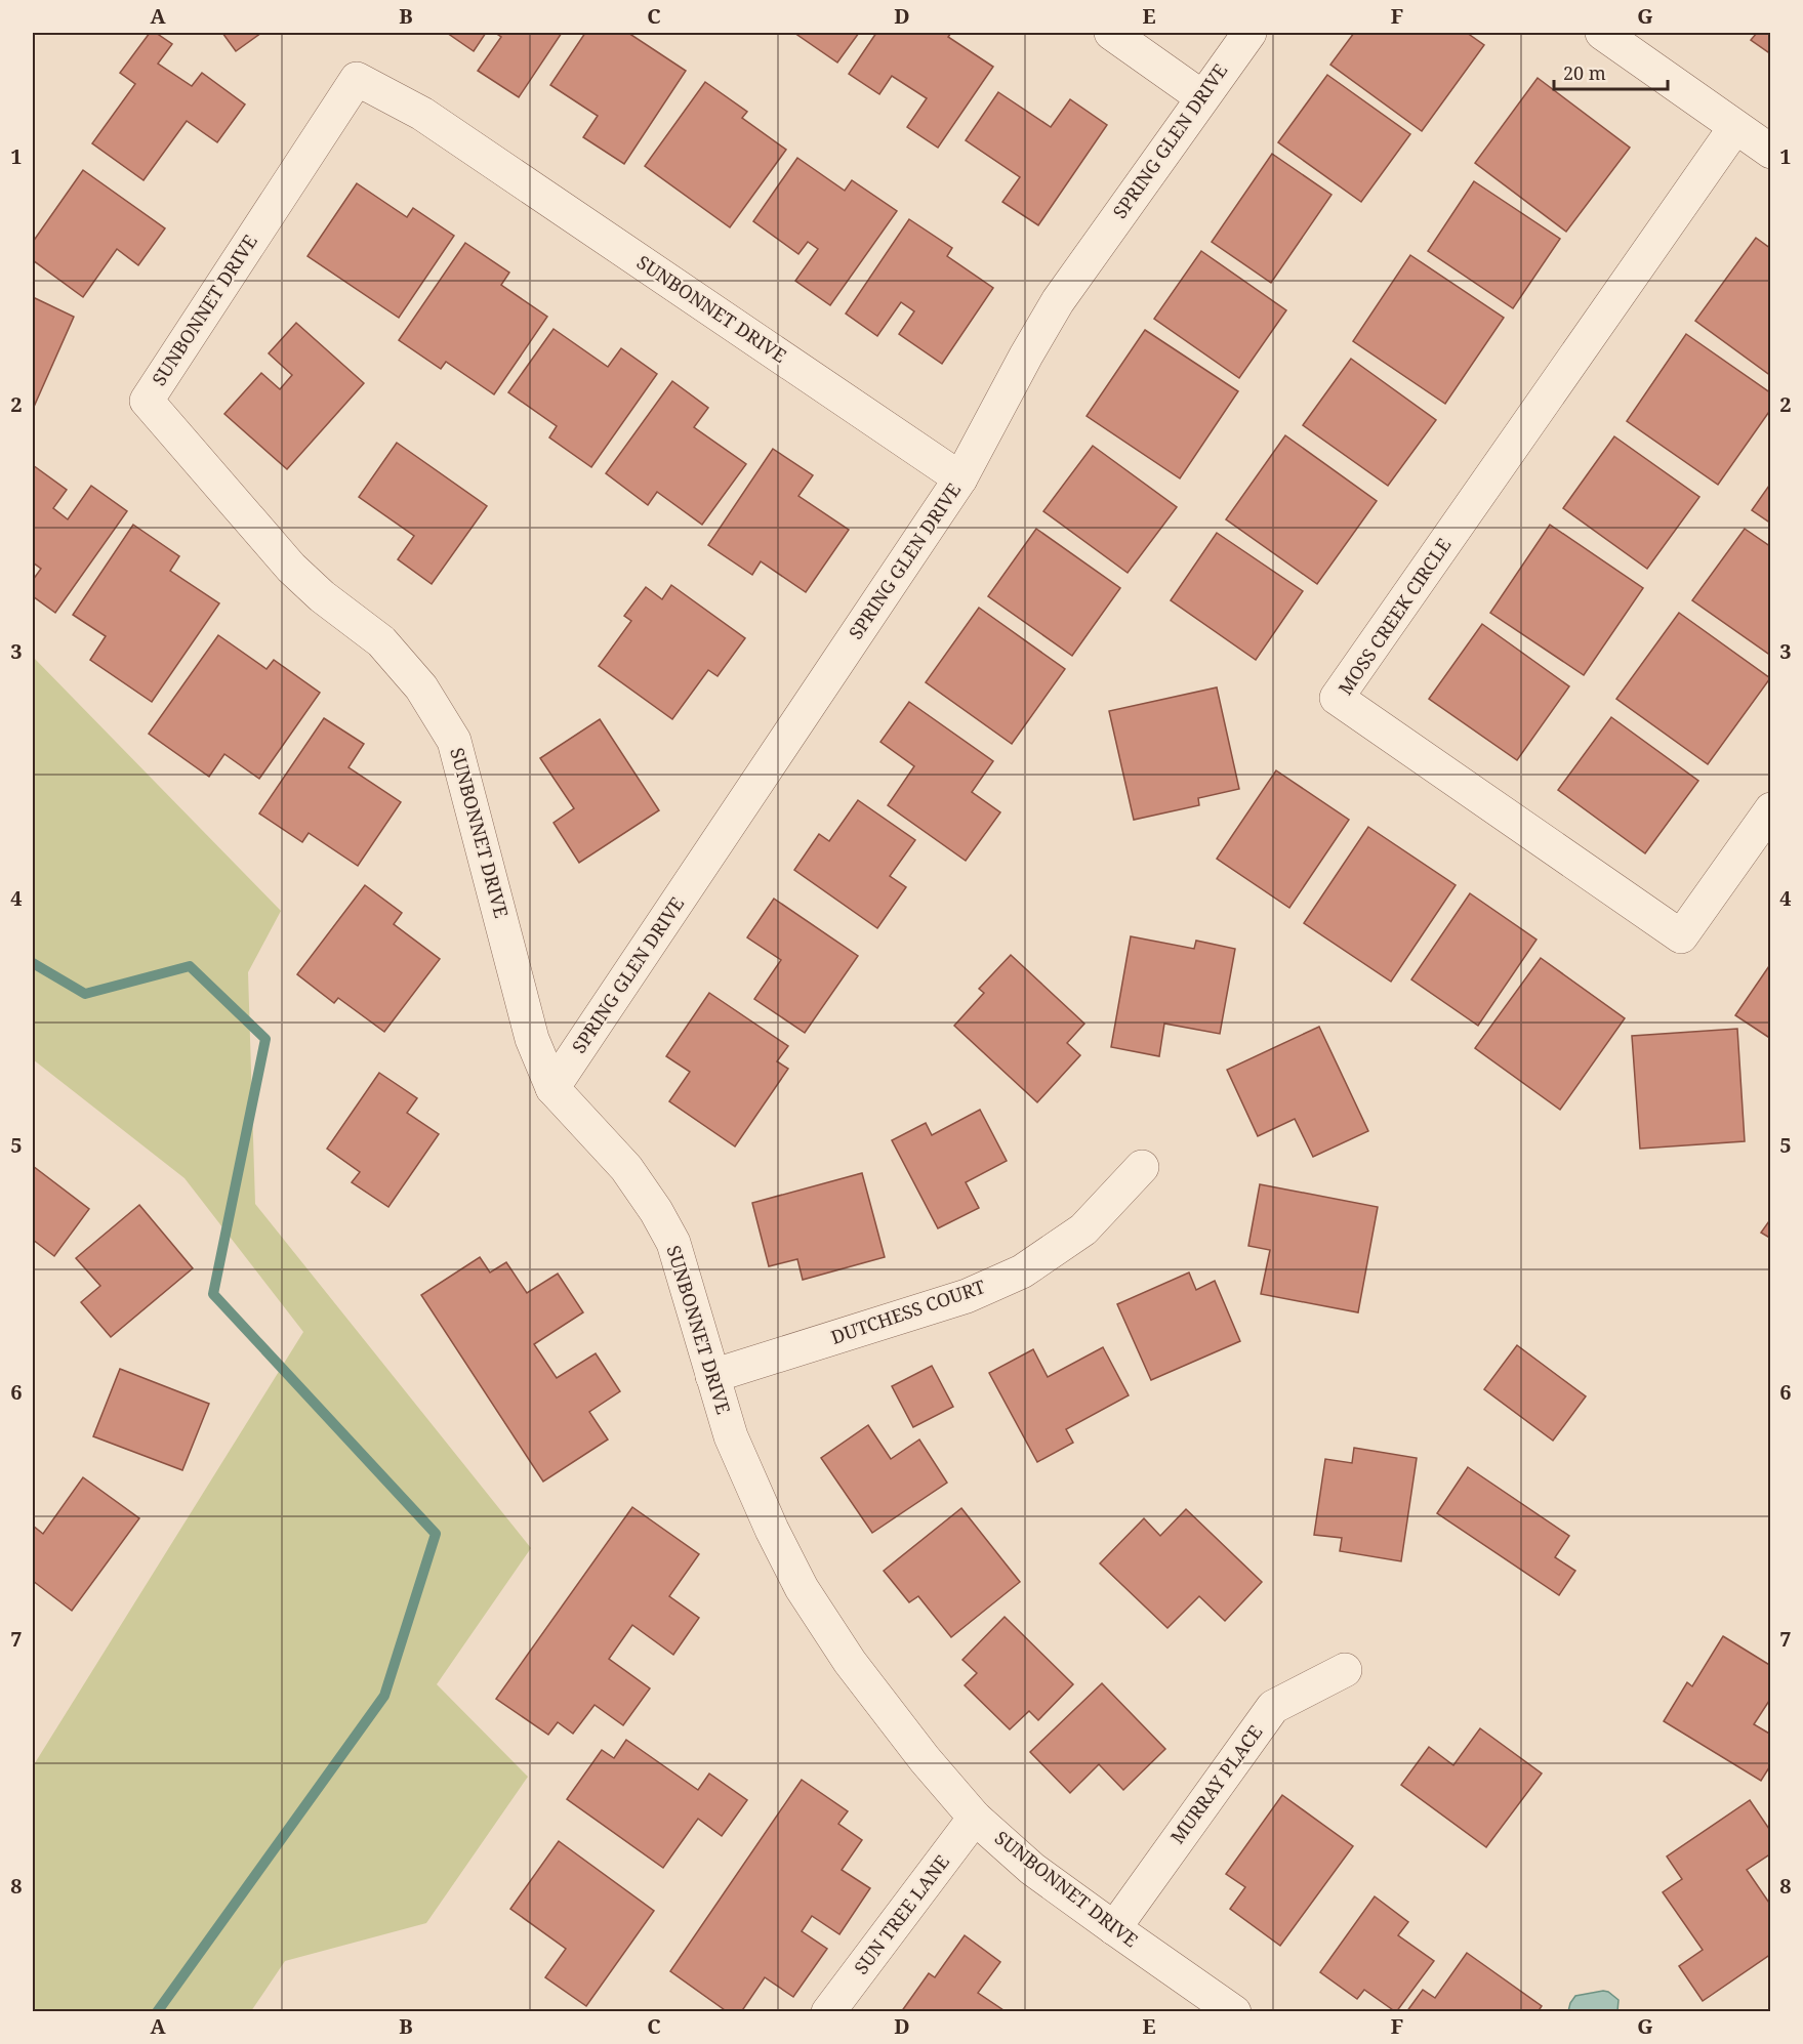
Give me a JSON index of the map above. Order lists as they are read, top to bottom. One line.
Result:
{"streets":{"street":["SPRING GLEN DRIVE","SUNBONNET DRIVE","MOSS CREEK CIRCLE","DUTCHESS COURT","MURRAY PLACE","SUN TREE LANE"]},"crossings":[["SPRING GLEN DRIVE","SUNBONNET DRIVE"],["SUNBONNET DRIVE","DUTCHESS COURT"],["SUNBONNET DRIVE","MURRAY PLACE"],["SUNBONNET DRIVE","SUN TREE LANE"]],"scale_bar":"20 m","grid":{"columns":["A","B","C","D","E","F","G"],"rows":["1","2","3","4","5","6","7","8"]}}
